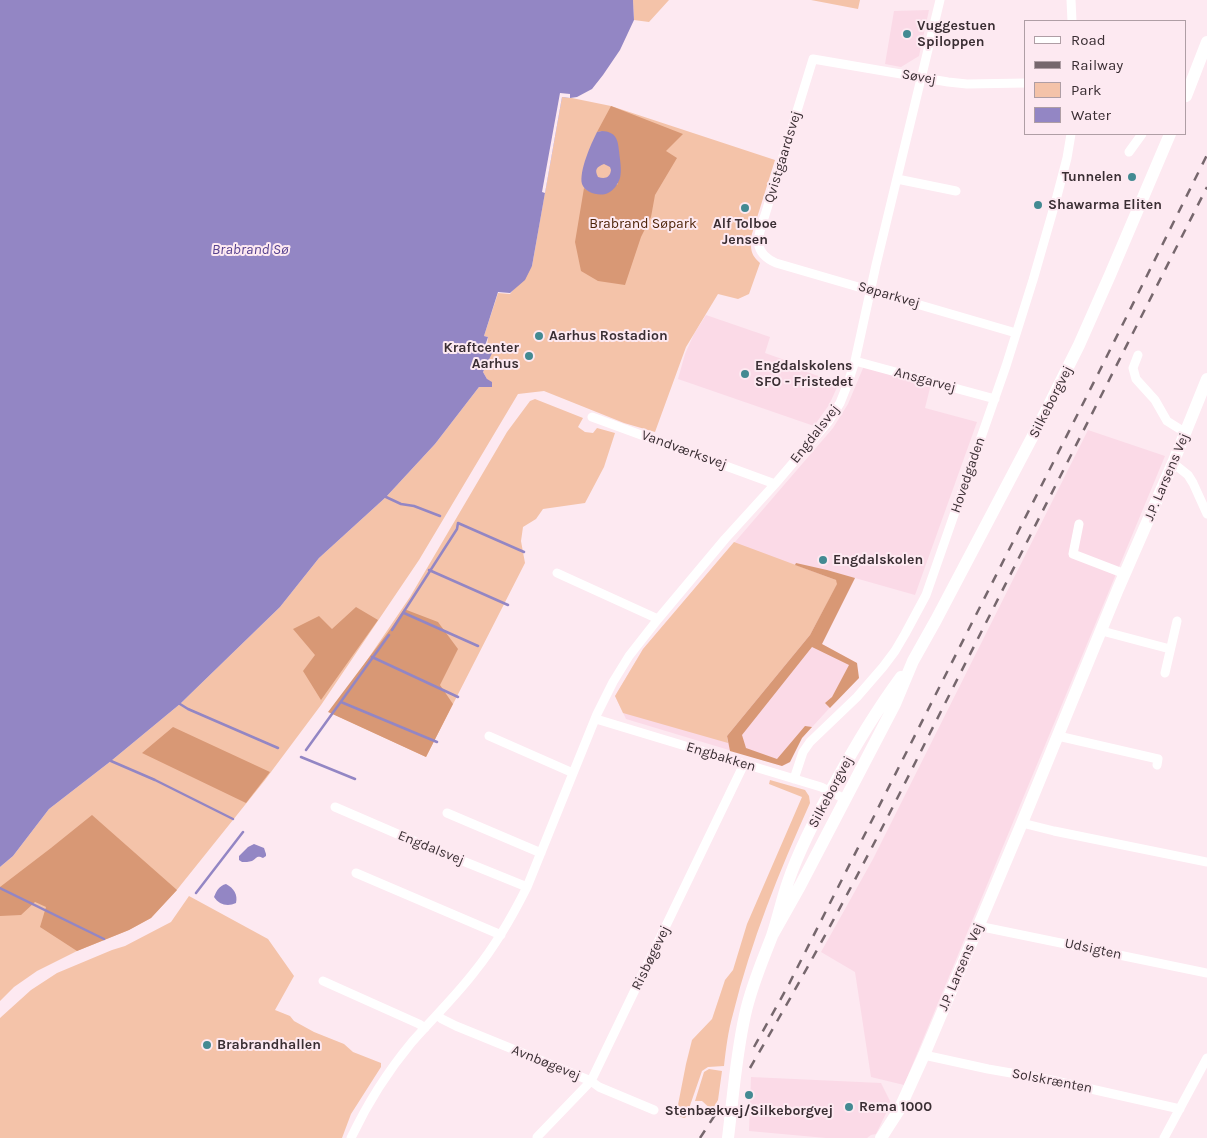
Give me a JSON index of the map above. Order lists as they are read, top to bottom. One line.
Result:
{"streets":{"main road":["Silkeborgvej","J.P. Larsens Vej"],"street":["Søvej","Qvistgaardsvej","Søparkvej","Ansgarvej","Engdalsvej","Vandværksvej","Hovedgaden","Engbakken","Udsigten","Risbøgevej","Avnbøgevej","Solskrænten"]},"crossings":[["Søvej","Qvistgaardsvej"],["Søvej","Engdalsvej"],["Qvistgaardsvej","Søparkvej"],["Søparkvej","Engdalsvej"],["Søparkvej","Hovedgaden"],["Ansgarvej","Engdalsvej"],["Ansgarvej","Hovedgaden"],["Silkeborgvej","Engbakken"],["Engdalsvej","Vandværksvej"],["Engdalsvej","Engbakken"],["Engdalsvej","Avnbøgevej"],["Hovedgaden","Engbakken"],["J.P. Larsens Vej","Udsigten"],["J.P. Larsens Vej","Solskrænten"],["Engbakken","Risbøgevej"],["Risbøgevej","Avnbøgevej"]],"water":["Brabrand Sø"],"parks":["Brabrand Søpark"],"places":["Vuggestuen Spiloppen","Tunnelen","Shawarma Eliten","Alf Tolboe Jensen","Aarhus Rostadion","Kraftcenter Aarhus","Engdalskolens SFO - Fristedet","Engdalskolen","Brabrandhallen","Stenbækvej/Silkeborgvej","Rema 1000"],"legend":["Road","Railway","Park","Water"]}
